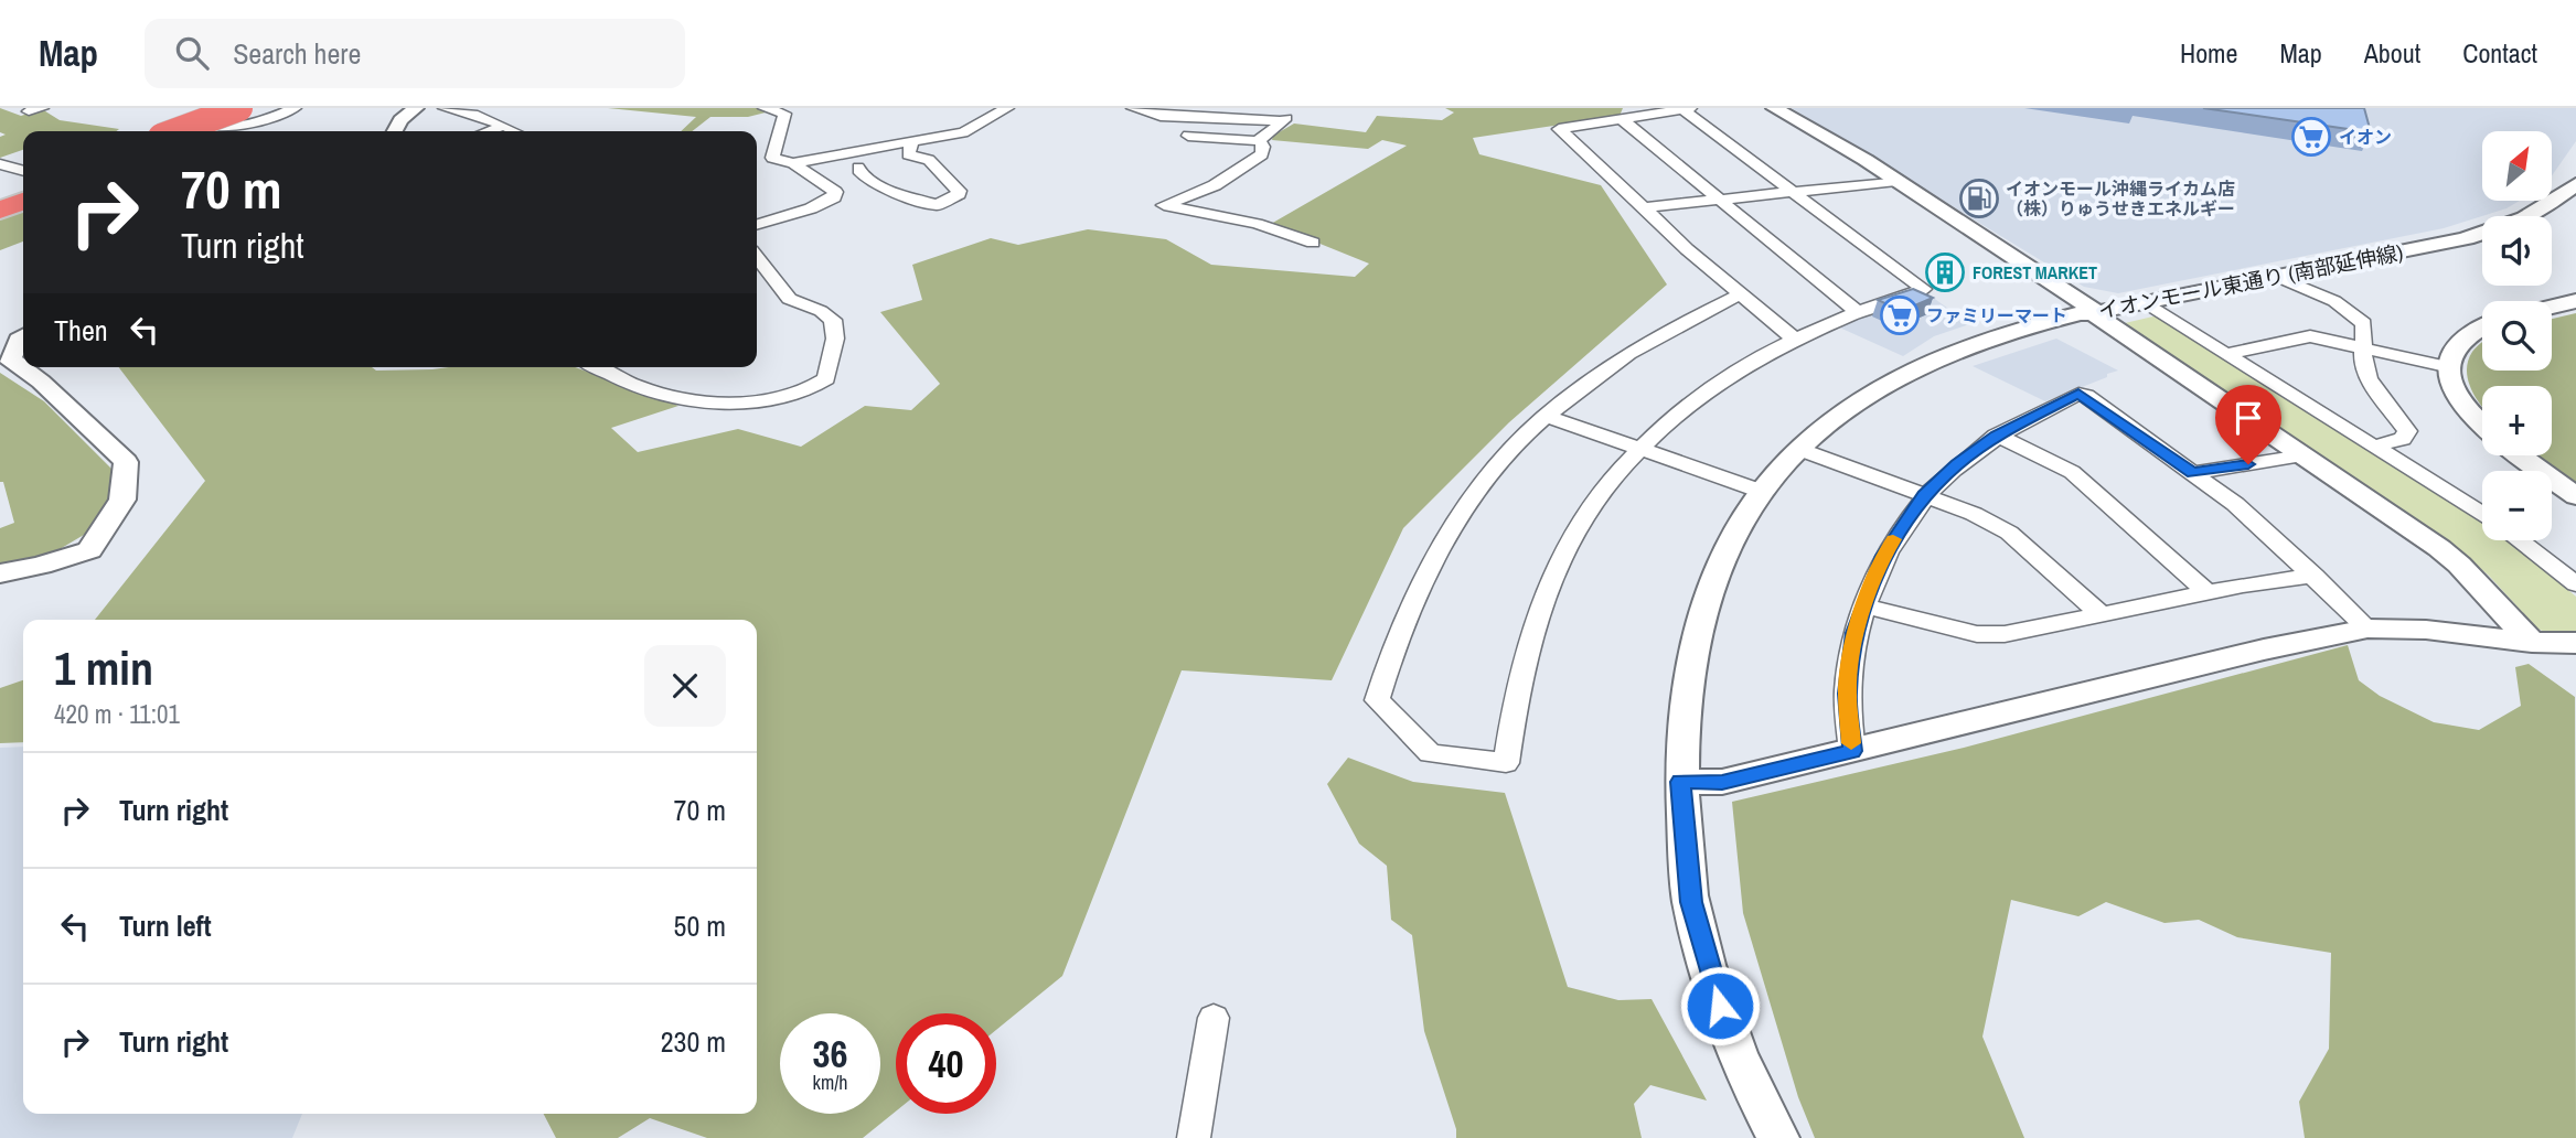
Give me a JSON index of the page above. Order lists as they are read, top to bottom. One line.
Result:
{"streets":{"street":["イオンモール東通り (南部延伸線)"]},"places":{"supermarket":["イオン","ファミリーマート"],"fuel station":["イオンモール沖縄ライカム店 （株）りゅうせきエネルギー"],"building":["FOREST MARKET"]},"north":"top right","page":{"header":"Map","search":"Search here","nav":["Home","Map","About","Contact"],"map_buttons":["+","−"],"turn":["70 m","Turn right"],"then":"Then","heading":["1 min","420 m · 11:01"],"list":[{"name":"Turn right","value":"70 m"},{"name":"Turn left","value":"50 m"},{"name":"Turn right","value":"230 m"}],"speed":"36 km/h","limit":"40"}}
